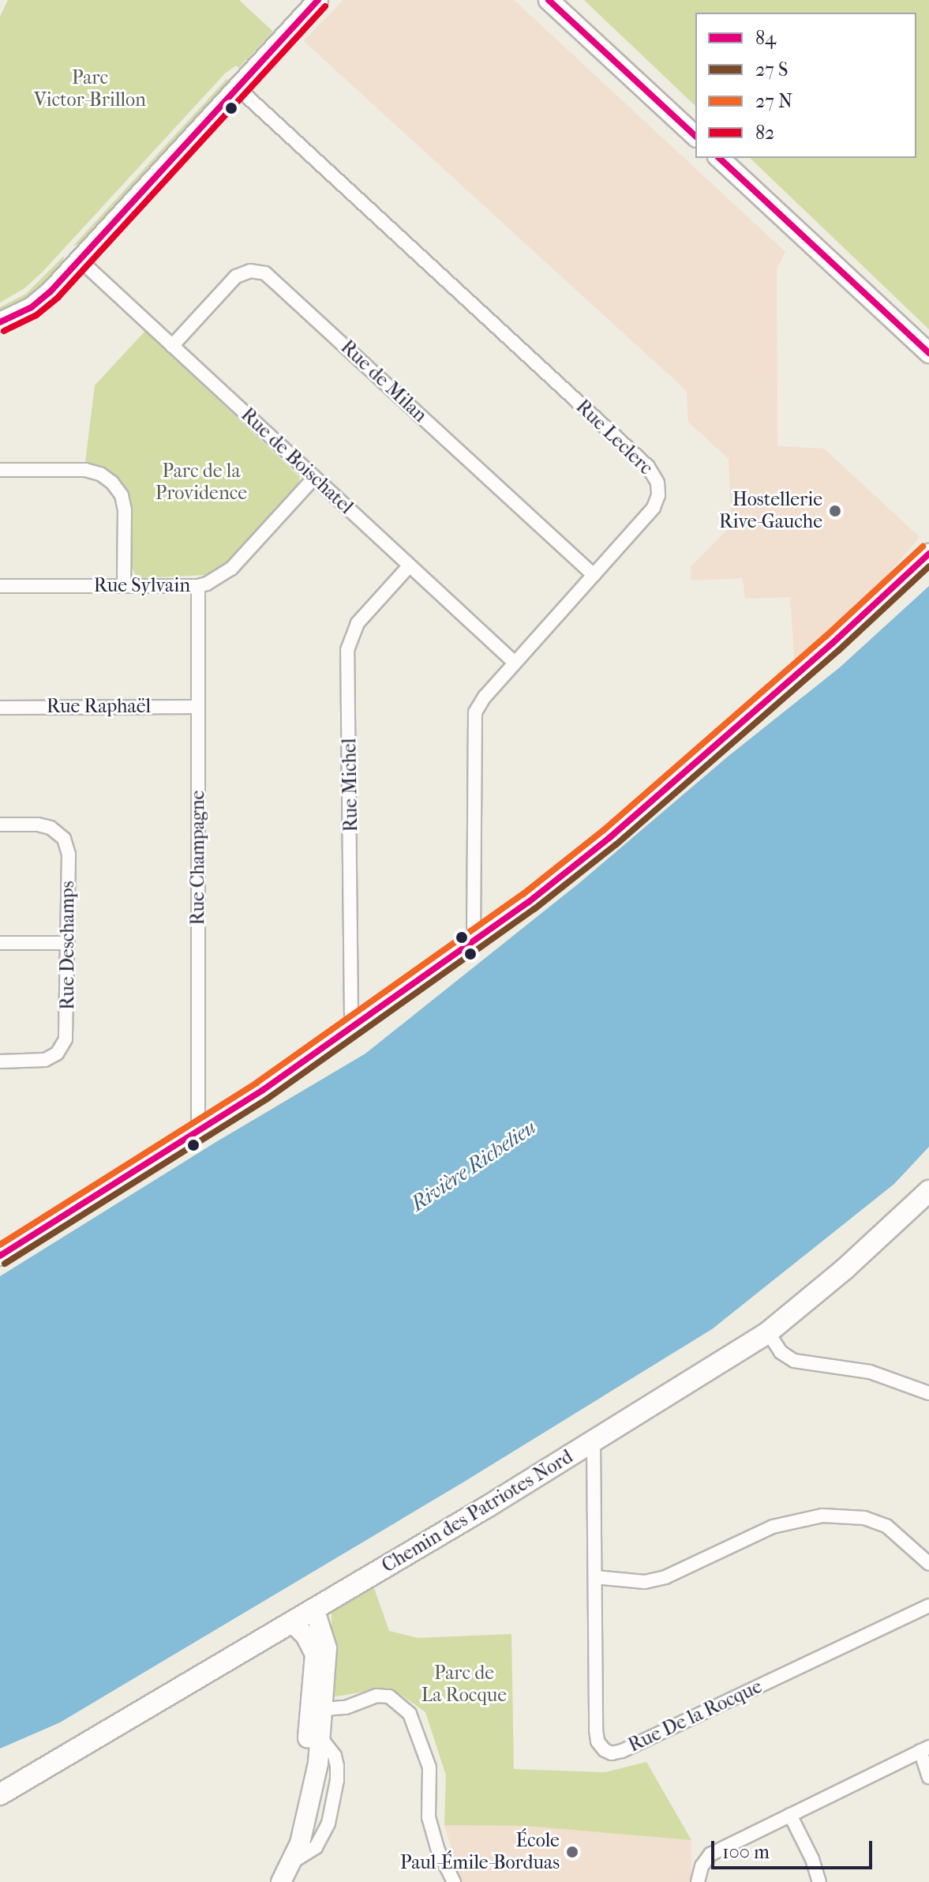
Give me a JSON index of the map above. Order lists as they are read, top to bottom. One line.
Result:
{"streets":{"main road":["Chemin des Patriotes Nord"],"street":["Rue de Milan","Rue Leclerc","Rue de Boischatel","Rue Sylvain","Rue Raphaël","Rue Michel","Rue Champagne","Rue Deschamps","Rue De la Rocque"]},"crossings":[["Rue de Milan","Rue Leclerc"],["Rue de Milan","Rue de Boischatel"],["Rue Leclerc","Rue de Boischatel"],["Rue de Boischatel","Rue Sylvain"],["Rue de Boischatel","Rue Michel"],["Rue Sylvain","Rue Champagne"],["Rue Raphaël","Rue Champagne"],["Chemin des Patriotes Nord","Rue De la Rocque"]],"water":["Rivière Richelieu"],"parks":["Parc Victor-Brillon","Parc de la Providence","Parc de La Rocque"],"places":["Hostellerie Rive-Gauche","École Paul-Émile-Borduas"],"lines":["transit line 84","transit line 82"],"legend":["84","27 S","27 N","82"],"scale_bar":"100 m"}
